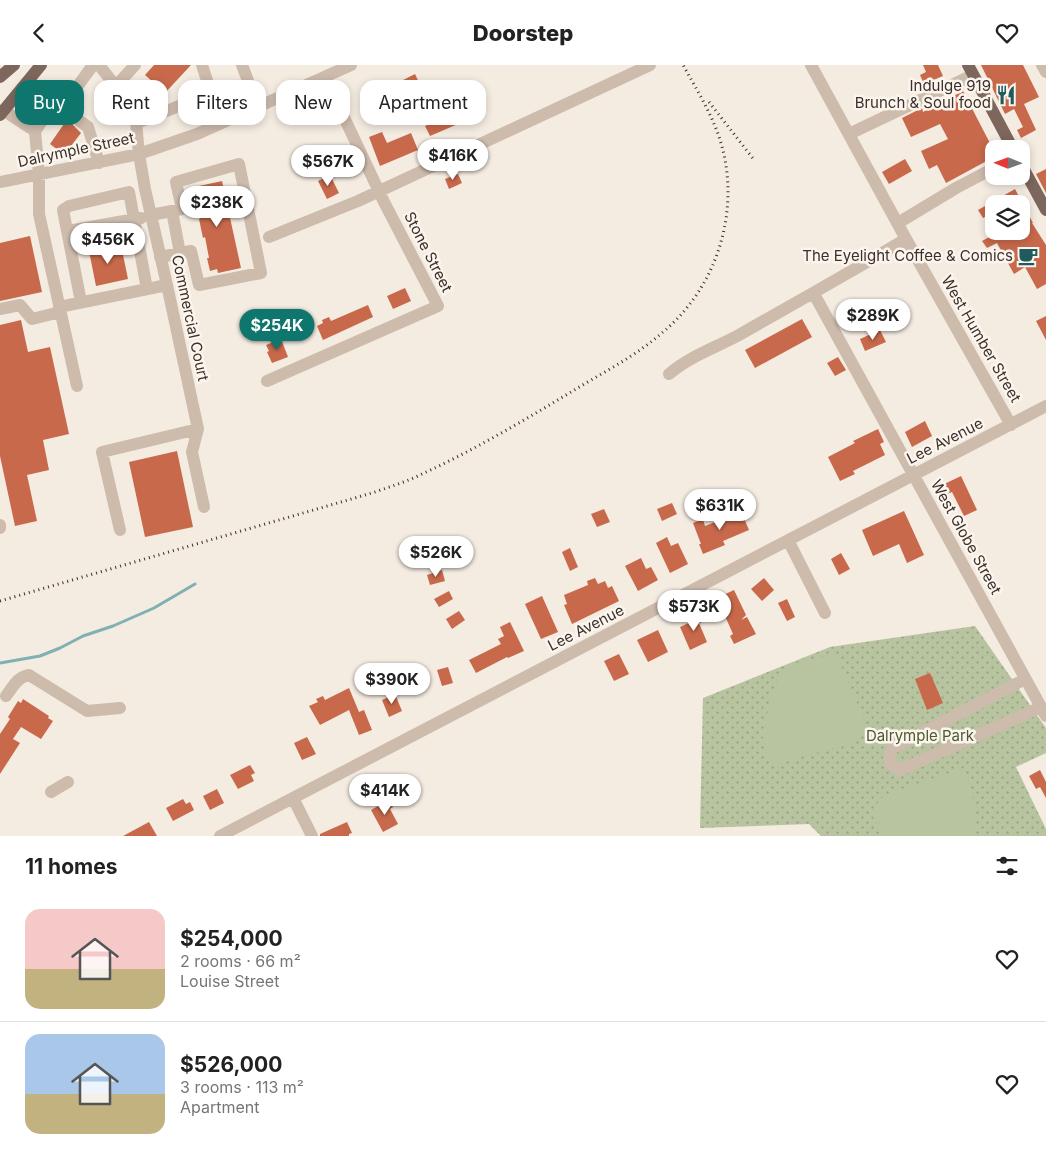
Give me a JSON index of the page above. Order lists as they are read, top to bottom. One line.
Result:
{"streets":{"street":["Dalrymple Street","Stone Street","Commercial Court","West Humber Street","Lee Avenue","West Globe Street"]},"crossings":[["Dalrymple Street","Stone Street"],["Dalrymple Street","Commercial Court"],["West Humber Street","Lee Avenue"],["Lee Avenue","West Globe Street"]],"parks":["Dalrymple Park"],"places":{"restaurant":["Indulge 919 Brunch & Soul food"],"cafe":["The Eyelight Coffee & Comics"]},"north":"left","page":{"header":"Doorstep","chip":["Buy","Rent","Filters","New","Apartment"],"price":["$416K","$567K","$238K","$456K","$289K","$254K","$631K","$526K","$573K","$390K","$414K"],"heading":"11 homes","list":[{"name":"$254,000","note":"2 rooms · 66 m² · Louise Street"},{"name":"$526,000","note":"3 rooms · 113 m² · Apartment"}]}}
